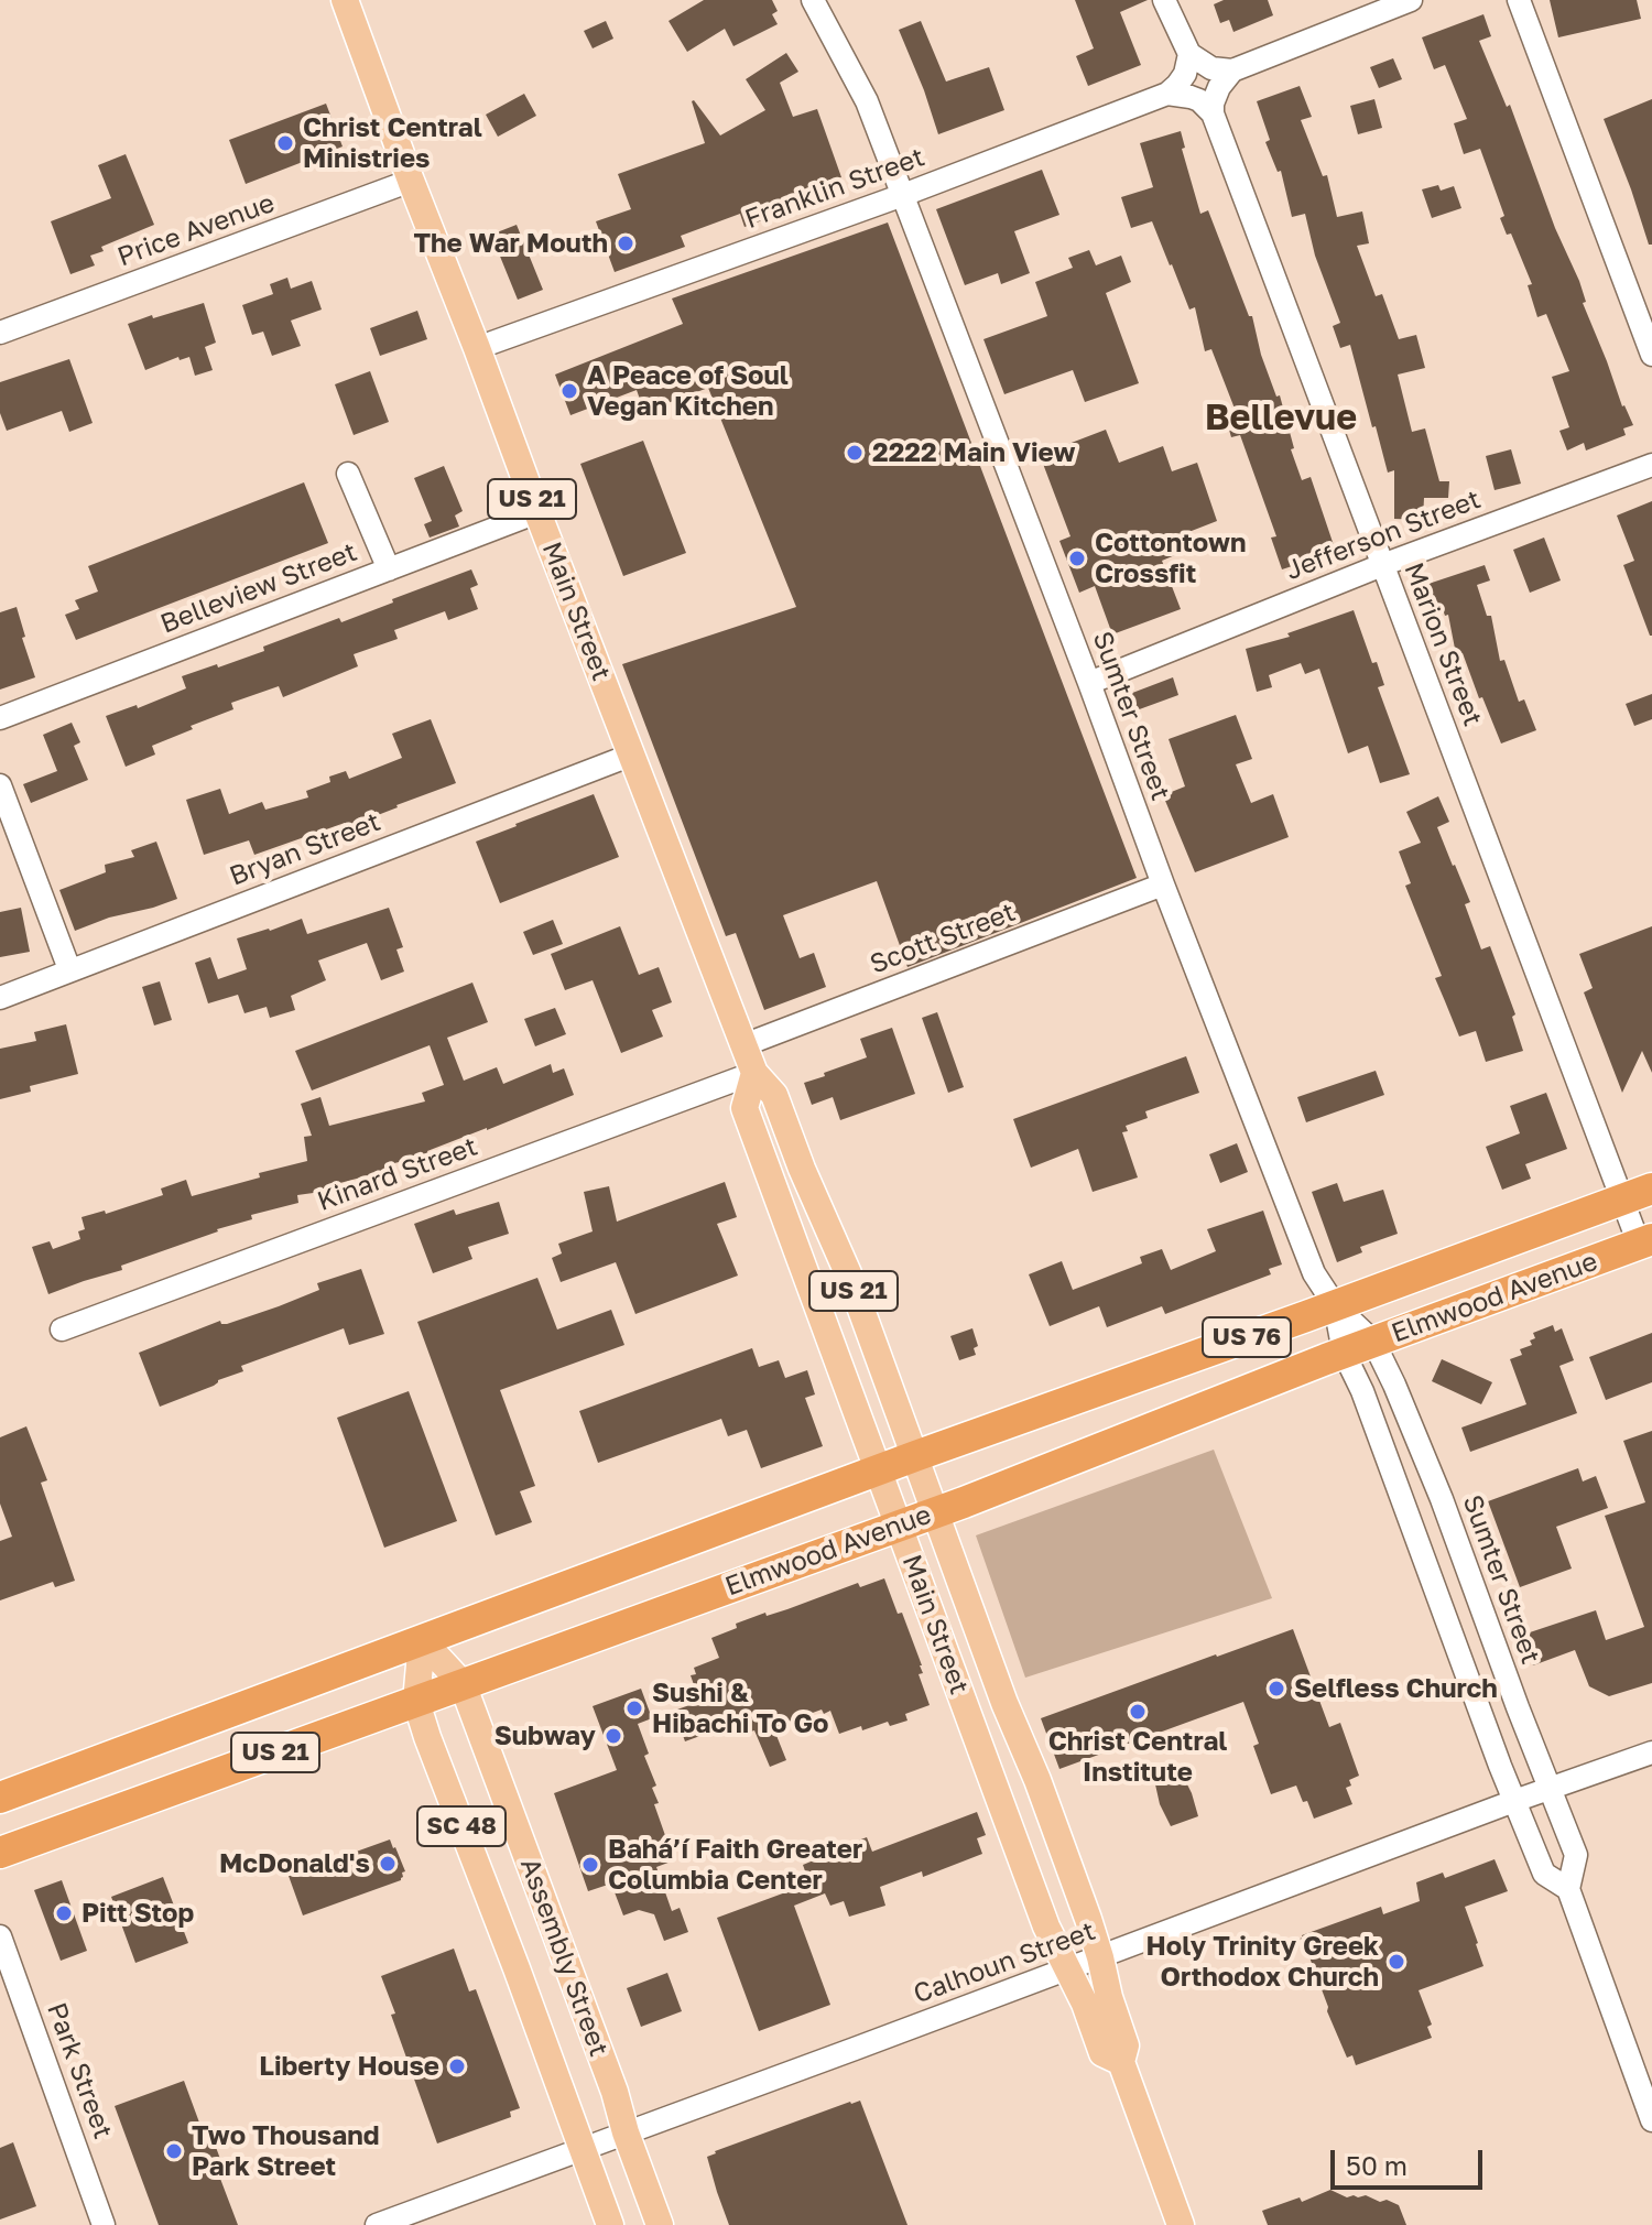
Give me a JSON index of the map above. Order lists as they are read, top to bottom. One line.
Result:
{"streets":{"highway":["US 21","Elmwood Avenue","US 76"],"main road":["Main Street","SC 48","Assembly Street"],"street":["Franklin Street","Price Avenue","Jefferson Street","Belleview Street","Marion Street","Sumter Street","Bryan Street","Scott Street","Kinard Street","Calhoun Street","Park Street"]},"crossings":[["Franklin Street","Main Street"],["Franklin Street","Sumter Street"],["Price Avenue","Main Street"],["Jefferson Street","Marion Street"],["Jefferson Street","Sumter Street"],["Belleview Street","Main Street"],["Main Street","Bryan Street"],["Main Street","Scott Street"],["Main Street","Kinard Street"],["Main Street","Elmwood Avenue"],["Main Street","Calhoun Street"],["Marion Street","Elmwood Avenue"],["Sumter Street","Scott Street"],["Sumter Street","Elmwood Avenue"],["Sumter Street","Calhoun Street"],["Elmwood Avenue","Assembly Street"],["Assembly Street","Calhoun Street"]],"districts":["Bellevue"],"places":["Christ Central Ministries","The War Mouth","A Peace of Soul Vegan Kitchen","2222 Main View","Cottontown Crossfit","Selfless Church","Sushi & Hibachi To Go","Christ Central Institute","Subway","McDonald's","Bahá’í Faith Greater Columbia Center","Pitt Stop","Holy Trinity Greek Orthodox Church","Liberty House","Two Thousand Park Street"],"scale_bar":"50 m"}
